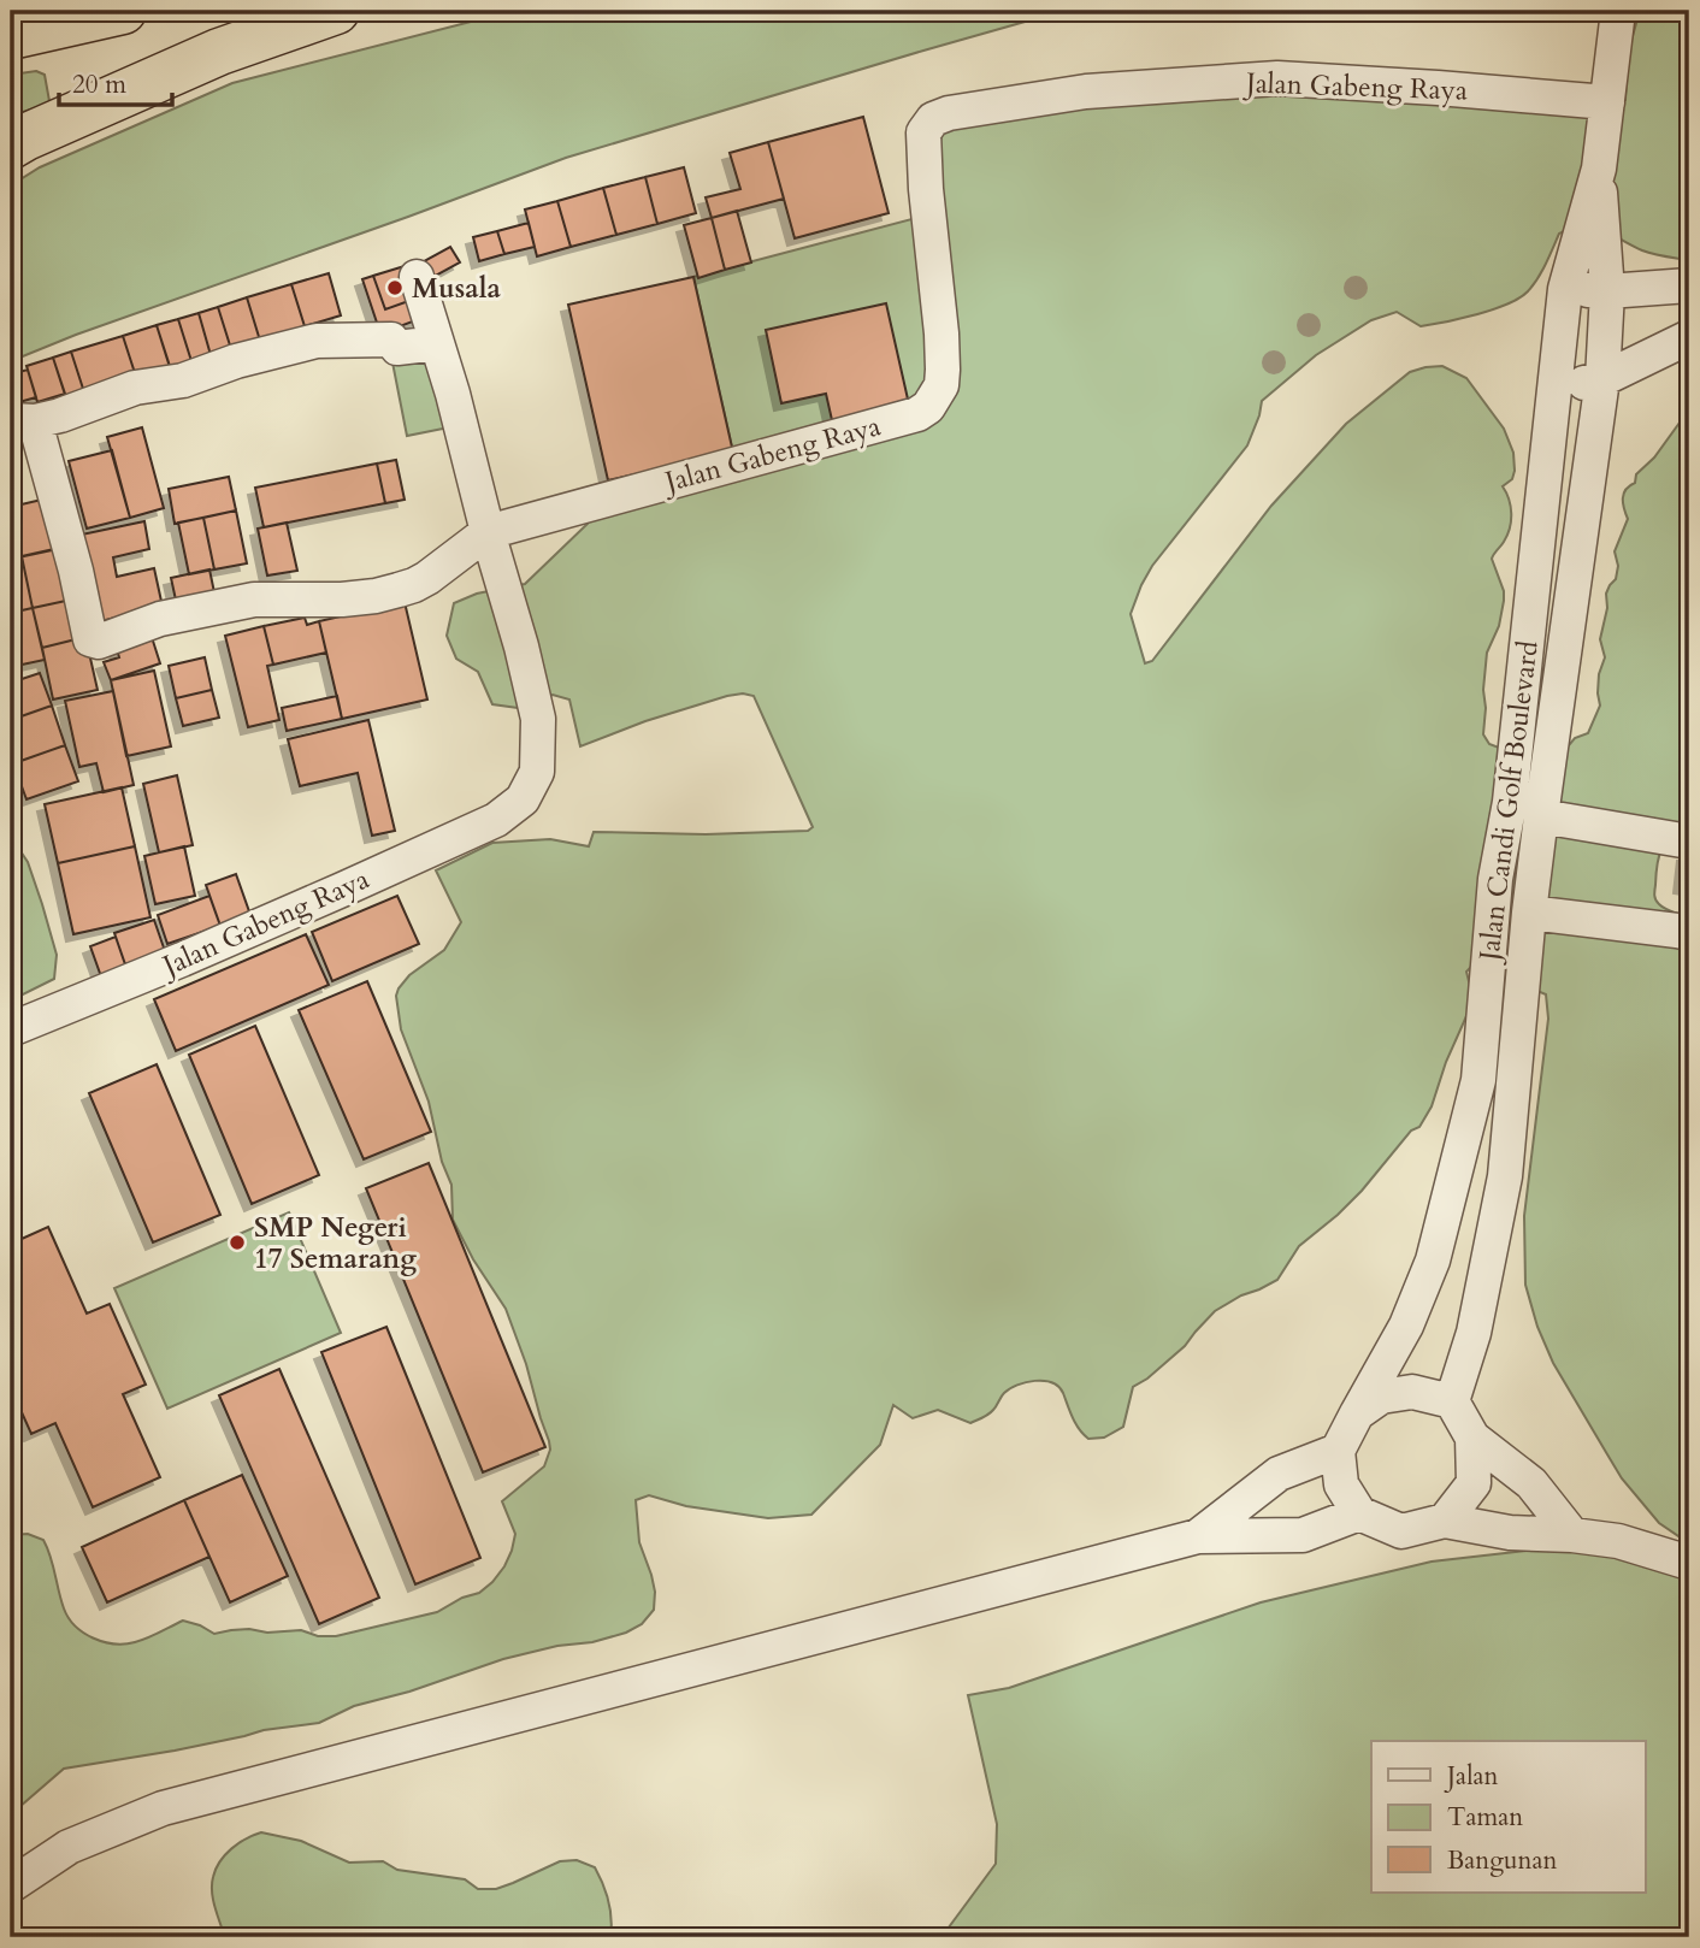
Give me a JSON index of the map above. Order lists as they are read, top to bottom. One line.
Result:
{"streets":{"street":["Jalan Gabeng Raya","Jalan Candi Golf Boulevard"]},"crossings":[["Jalan Gabeng Raya","Jalan Candi Golf Boulevard"]],"places":["Musala","SMP Negeri 17 Semarang"],"legend":["Jalan","Taman","Bangunan"],"scale_bar":"20 m"}
